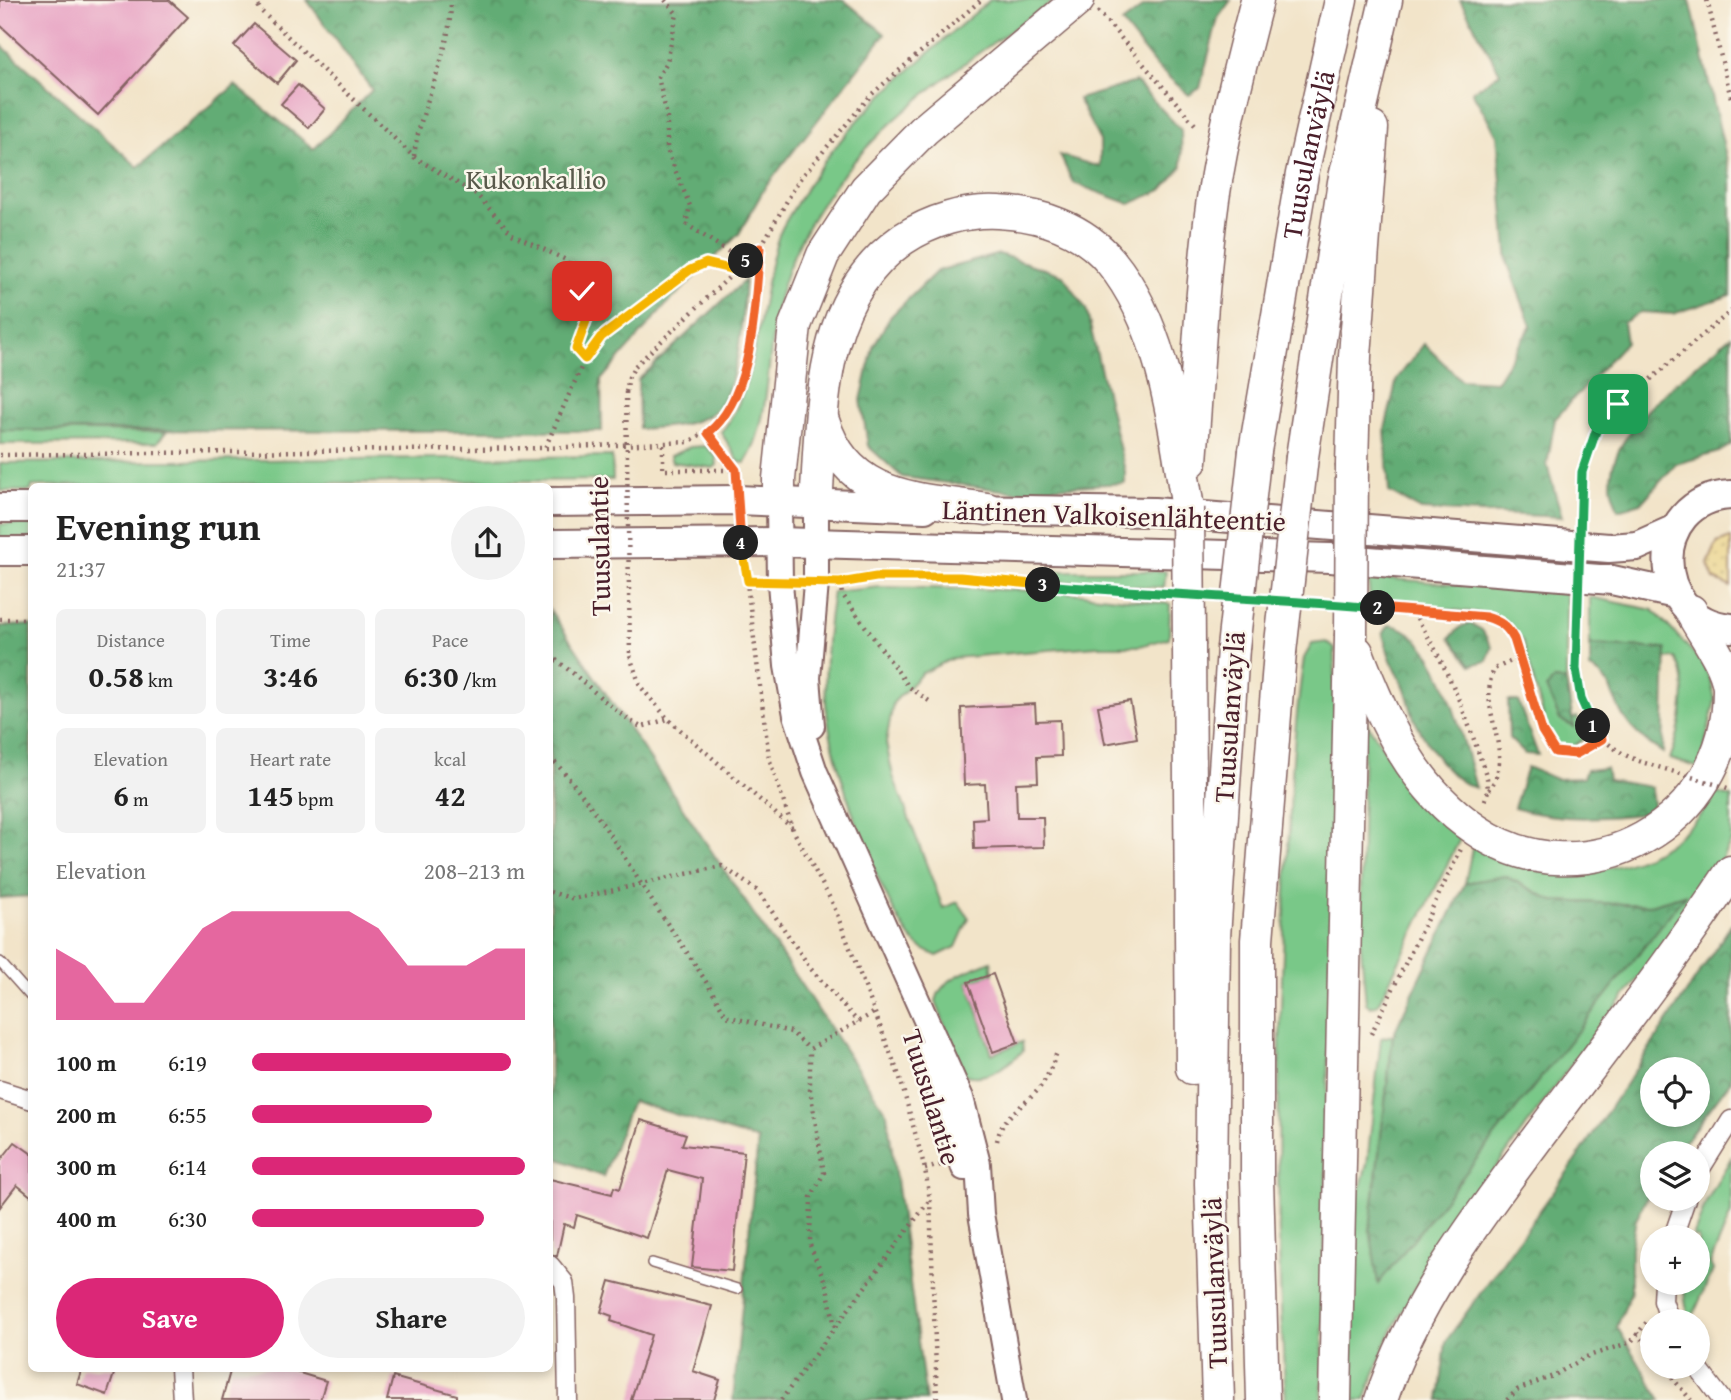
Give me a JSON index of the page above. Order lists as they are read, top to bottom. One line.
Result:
{"streets":{"highway":["Tuusulanväylä"],"main road":["Läntinen Valkoisenlähteentie","Tuusulantie"]},"crossings":[["Läntinen Valkoisenlähteentie","Tuusulantie"]],"parks":["Kukonkallio"],"page":{"pins":["5","4","3","2","1"],"heading":["Evening run","21:37"],"stats":[["Distance","0.58 km"],["Time","3:46"],["Pace","6:30 /km"],["Elevation","6 m"],["Heart rate","145 bpm"],["kcal","42"]],"chart":["Elevation","208–213 m"],"list":[{"name":"100 m","note":"6:19"},{"name":"200 m","note":"6:55"},{"name":"300 m","note":"6:14"},{"name":"400 m","note":"6:30"}],"map_buttons":["+","−"],"buttons":["Save","Share"]}}
